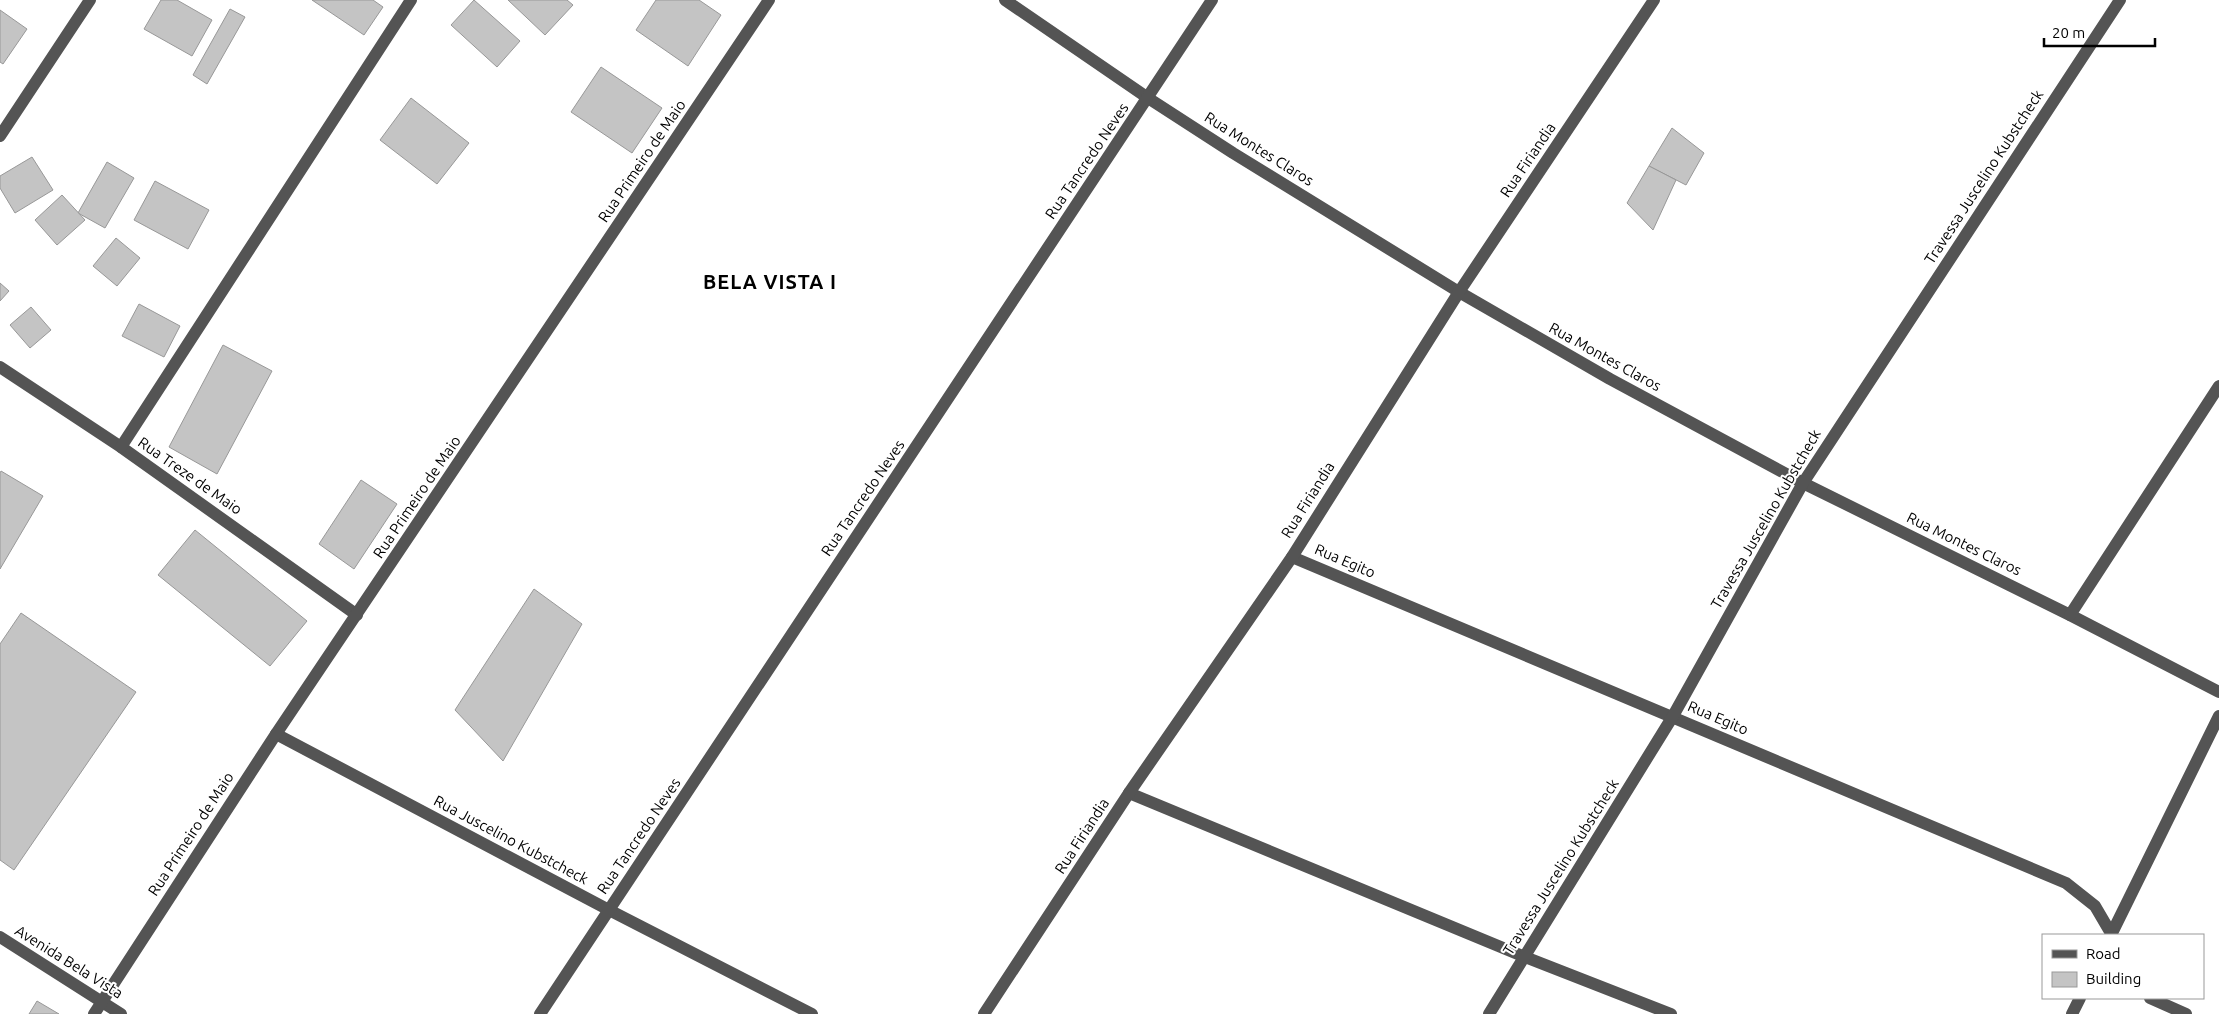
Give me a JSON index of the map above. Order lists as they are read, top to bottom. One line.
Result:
{"streets":{"street":["Rua Montes Claros","Rua Firiandia","Rua Primeiro de Maio","Rua Tancredo Neves","Travessa Juscelino Kubstcheck","Rua Treze de Maio","Rua Egito","Rua Juscelino Kubstcheck","Avenida Bela Vista"]},"crossings":[["Rua Montes Claros","Rua Firiandia"],["Rua Montes Claros","Rua Tancredo Neves"],["Rua Montes Claros","Travessa Juscelino Kubstcheck"],["Rua Firiandia","Rua Egito"],["Rua Primeiro de Maio","Rua Treze de Maio"],["Rua Primeiro de Maio","Rua Juscelino Kubstcheck"],["Rua Primeiro de Maio","Avenida Bela Vista"],["Rua Tancredo Neves","Rua Juscelino Kubstcheck"],["Travessa Juscelino Kubstcheck","Rua Egito"]],"districts":["BELA VISTA I"],"legend":["Road","Building"],"scale_bar":"20 m"}
